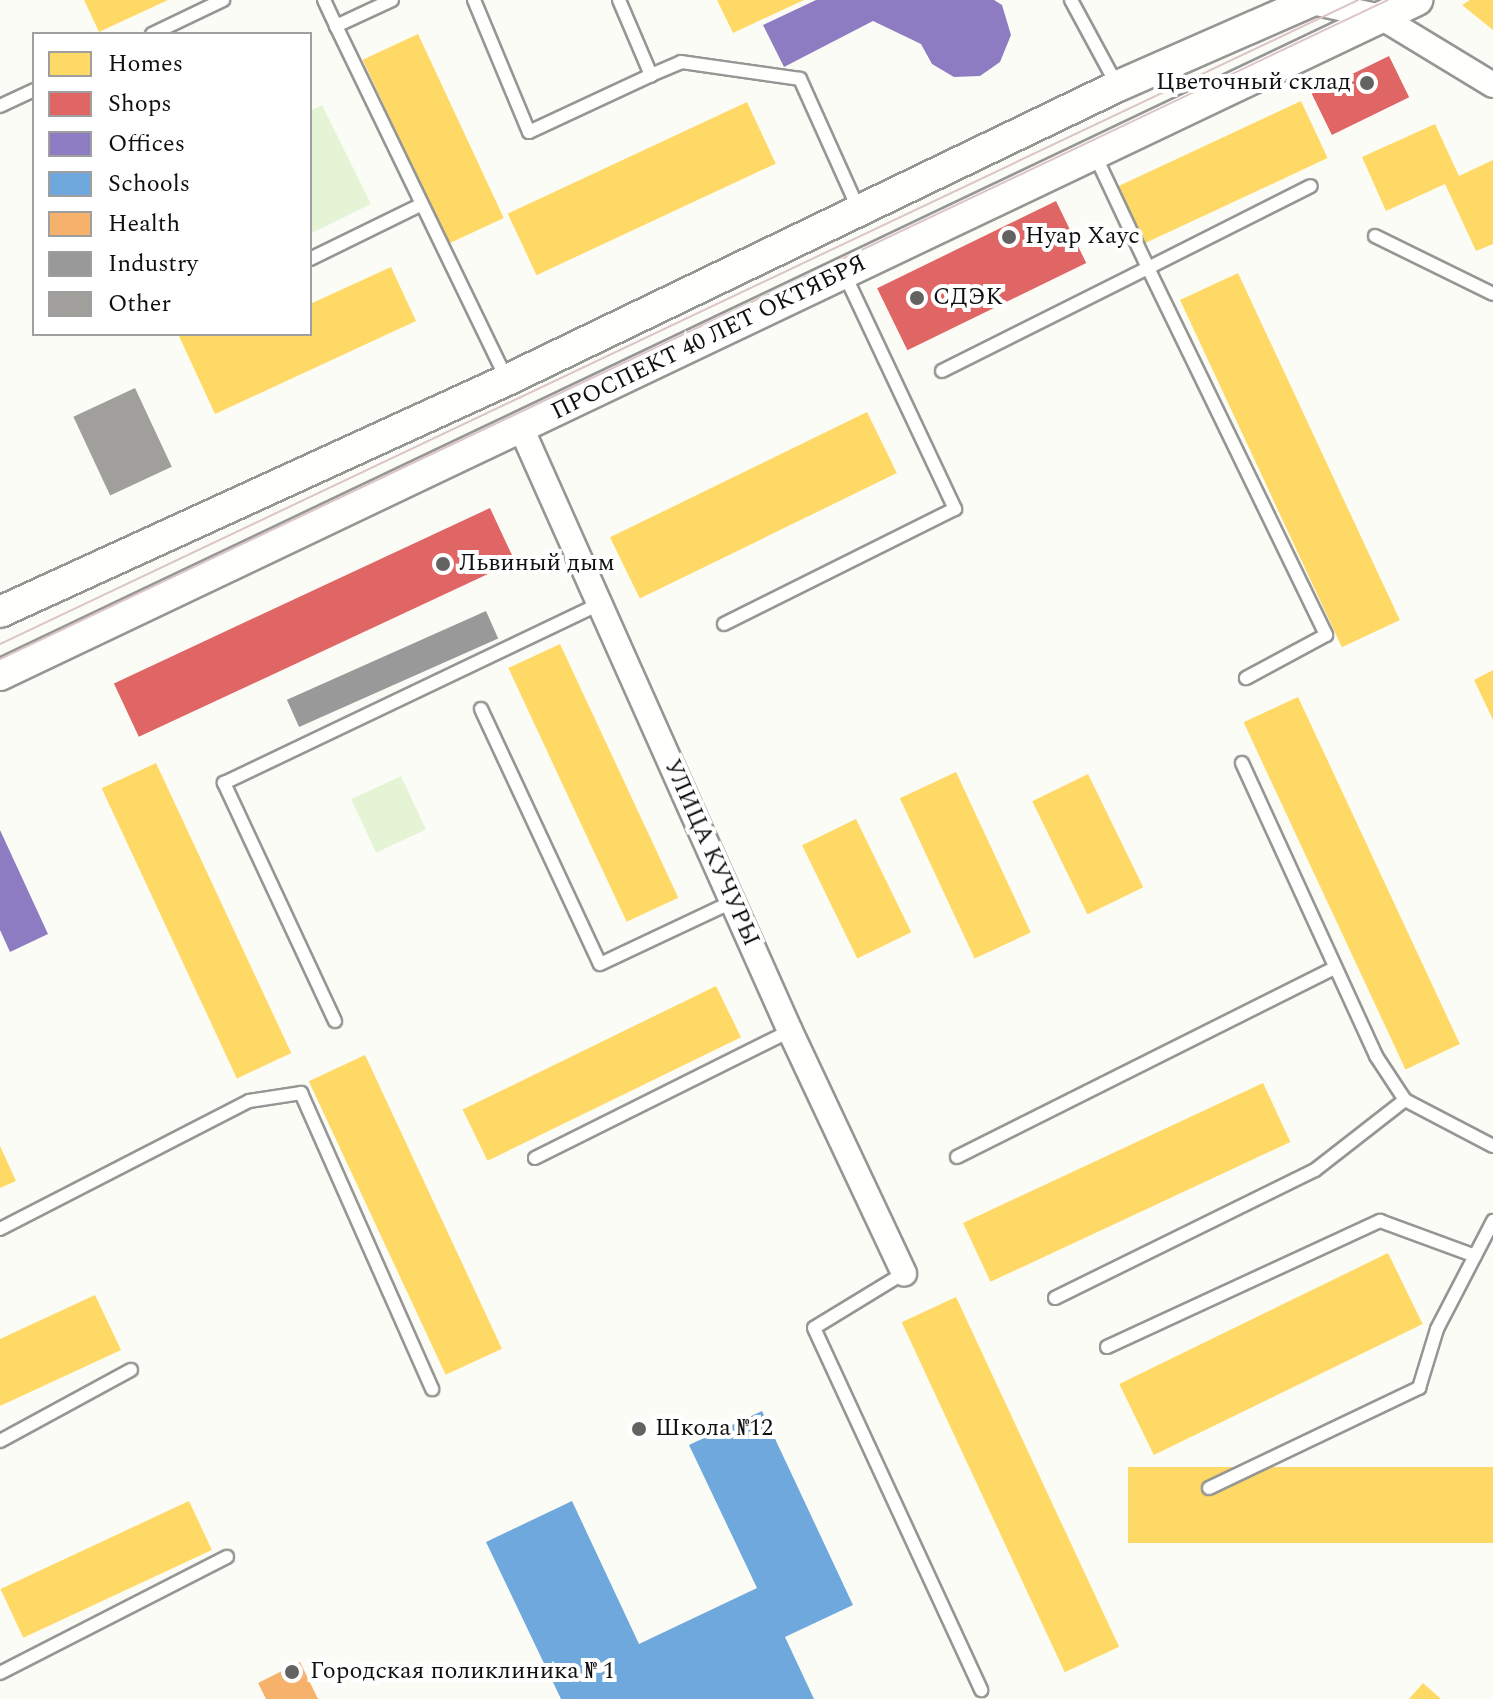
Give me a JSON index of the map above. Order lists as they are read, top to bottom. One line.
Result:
{"streets":{"street":["ПРОСПЕКТ 40 ЛЕТ ОКТЯБРЯ","УЛИЦА КУЧУРЫ"]},"crossings":[["ПРОСПЕКТ 40 ЛЕТ ОКТЯБРЯ","УЛИЦА КУЧУРЫ"]],"places":["Цветочный склад","Нуар Хаус","СДЭК","Львиный дым","Школа №12","Городская поликлиника № 1"],"legend":["Homes","Shops","Offices","Schools","Health","Industry","Other"]}
